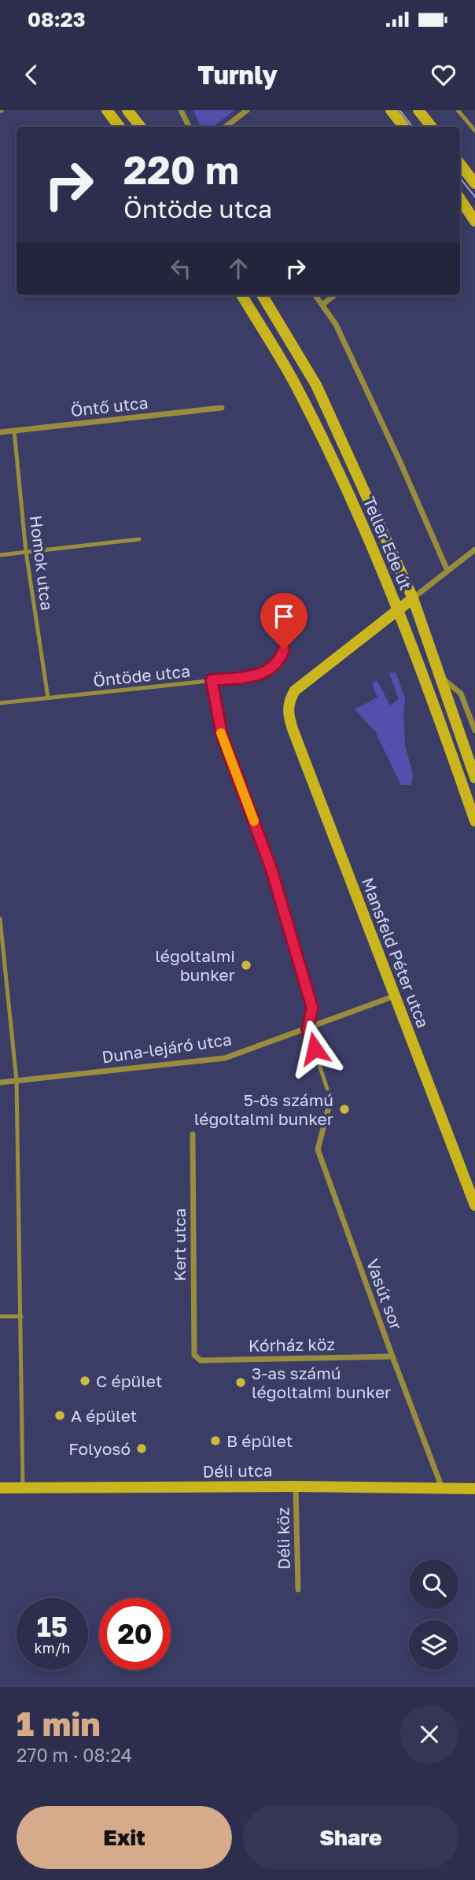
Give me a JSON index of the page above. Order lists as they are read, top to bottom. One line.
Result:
{"streets":{"street":["Öntő utca","Teller Ede út","Mansfeld Péter utca","Duna-lejáró utca","Kert utca","Vasút sor","Kórház köz","Déli utca","Déli köz"],"lane":["Homok utca","Öntöde utca"]},"crossings":[["Öntő utca","Homok utca"],["Teller Ede út","Mansfeld Péter utca"],["Homok utca","Öntöde utca"],["Mansfeld Péter utca","Duna-lejáró utca"],["Kert utca","Kórház köz"],["Vasút sor","Kórház köz"],["Vasút sor","Déli utca"],["Déli utca","Déli köz"]],"places":["légoltalmi bunker","5-ös számú légoltalmi bunker","C épület","3-as számú légoltalmi bunker","A épület","B épület","Folyosó"],"page":{"status":"08:23","header":"Turnly","turn":["220 m","Öntöde utca"],"speed":"15 km/h","limit":"20","heading":["1 min","270 m · 08:24"],"buttons":["Exit","Share"]}}
